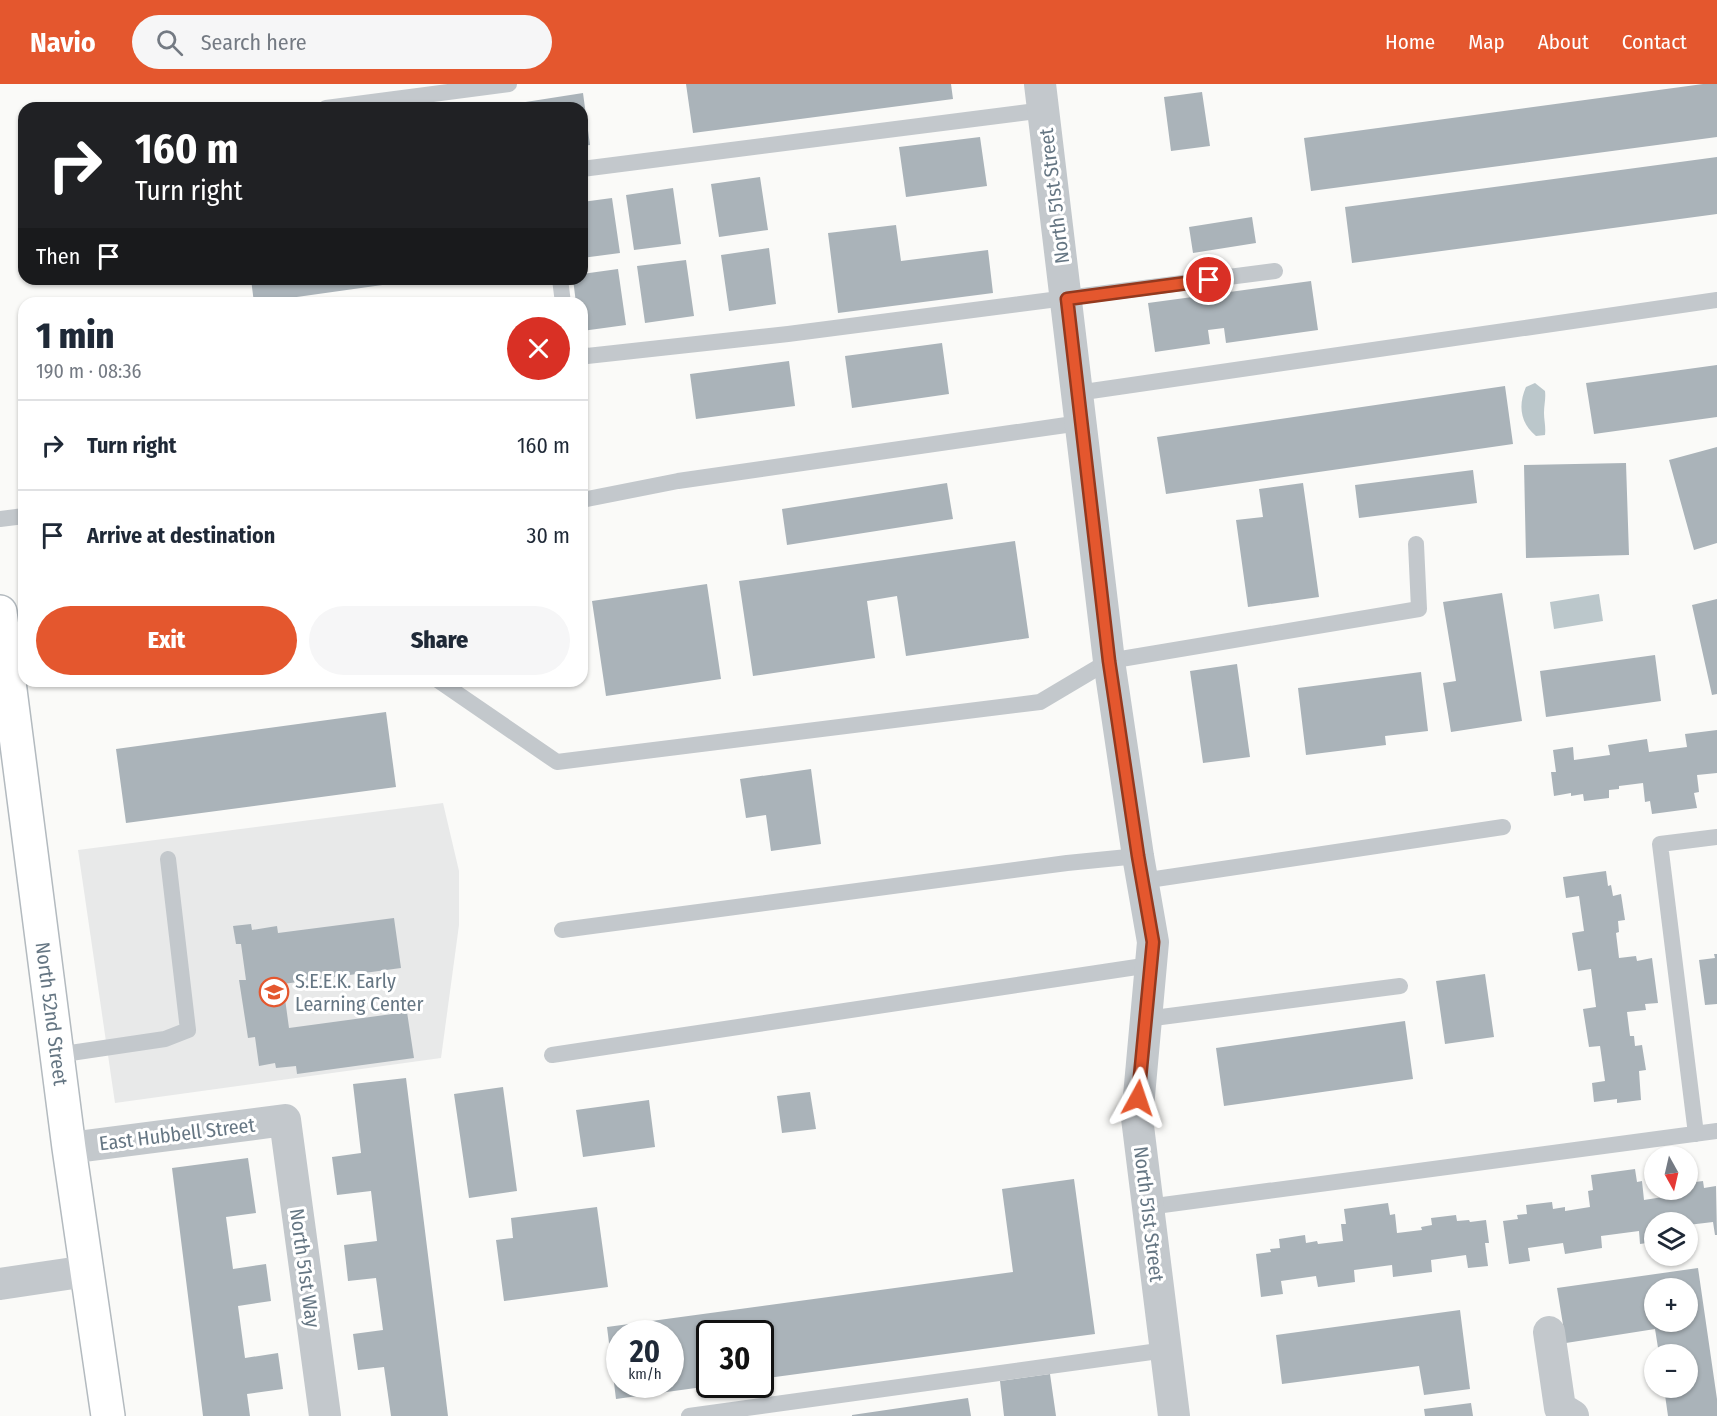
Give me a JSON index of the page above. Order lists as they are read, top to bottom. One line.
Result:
{"streets":{"main road":["North 52nd Street"],"street":["North 51st Street","East Hubbell Street","North 51st Way"]},"crossings":[["North 52nd Street","East Hubbell Street"],["East Hubbell Street","North 51st Way"]],"places":{"school or university":["S.E.E.K. Early Learning Center"]},"north":"bottom","page":{"header":"Navio","search":"Search here","nav":["Home","Map","About","Contact"],"turn":["160 m","Turn right"],"then":"Then","heading":["1 min","190 m · 08:36"],"list":[{"name":"Turn right","value":"160 m"},{"name":"Arrive at destination","value":"30 m"}],"buttons":["Exit","Share"],"map_buttons":["+","−"],"speed":"20 km/h","limit":"30"}}
